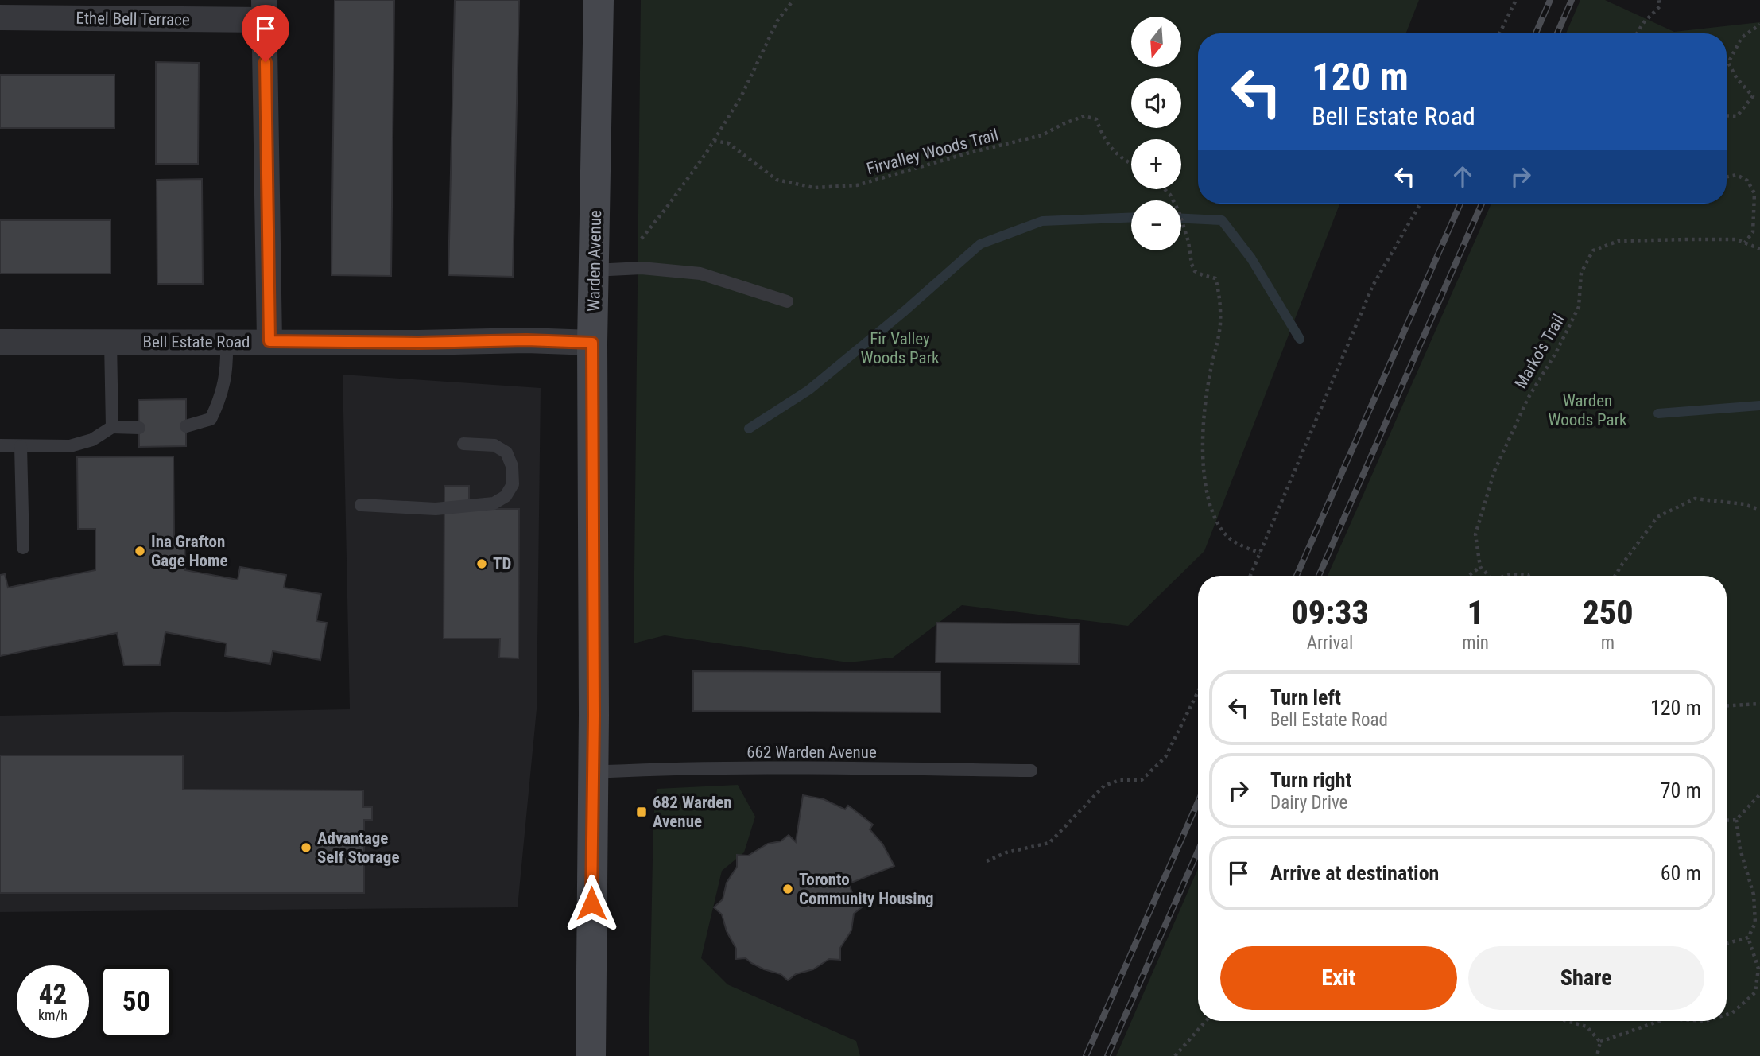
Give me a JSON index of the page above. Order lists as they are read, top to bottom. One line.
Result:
{"streets":{"main road":["Warden Avenue"],"street":["Ethel Bell Terrace","Bell Estate Road"],"lane":["662 Warden Avenue"],"path":["Firvalley Woods Trail","Marko's Trail"]},"crossings":[["Warden Avenue","Bell Estate Road"],["Warden Avenue","662 Warden Avenue"]],"parks":["Fir Valley Woods Park","Warden Woods Park"],"places":{"other":["Ina Grafton Gage Home","TD","Advantage Self Storage","Toronto Community Housing"],"transit":["682 Warden Avenue"]},"north":"bottom","page":{"map_buttons":["+","−"],"turn":["120 m","Bell Estate Road"],"eta":["09:33","Arrival","1","min","250","m"],"list":[{"name":"Turn left","note":"Bell Estate Road","value":"120 m"},{"name":"Turn right","note":"Dairy Drive","value":"70 m"},{"name":"Arrive at destination","value":"60 m"}],"buttons":["Exit","Share"],"speed":"42 km/h","limit":"50"}}
